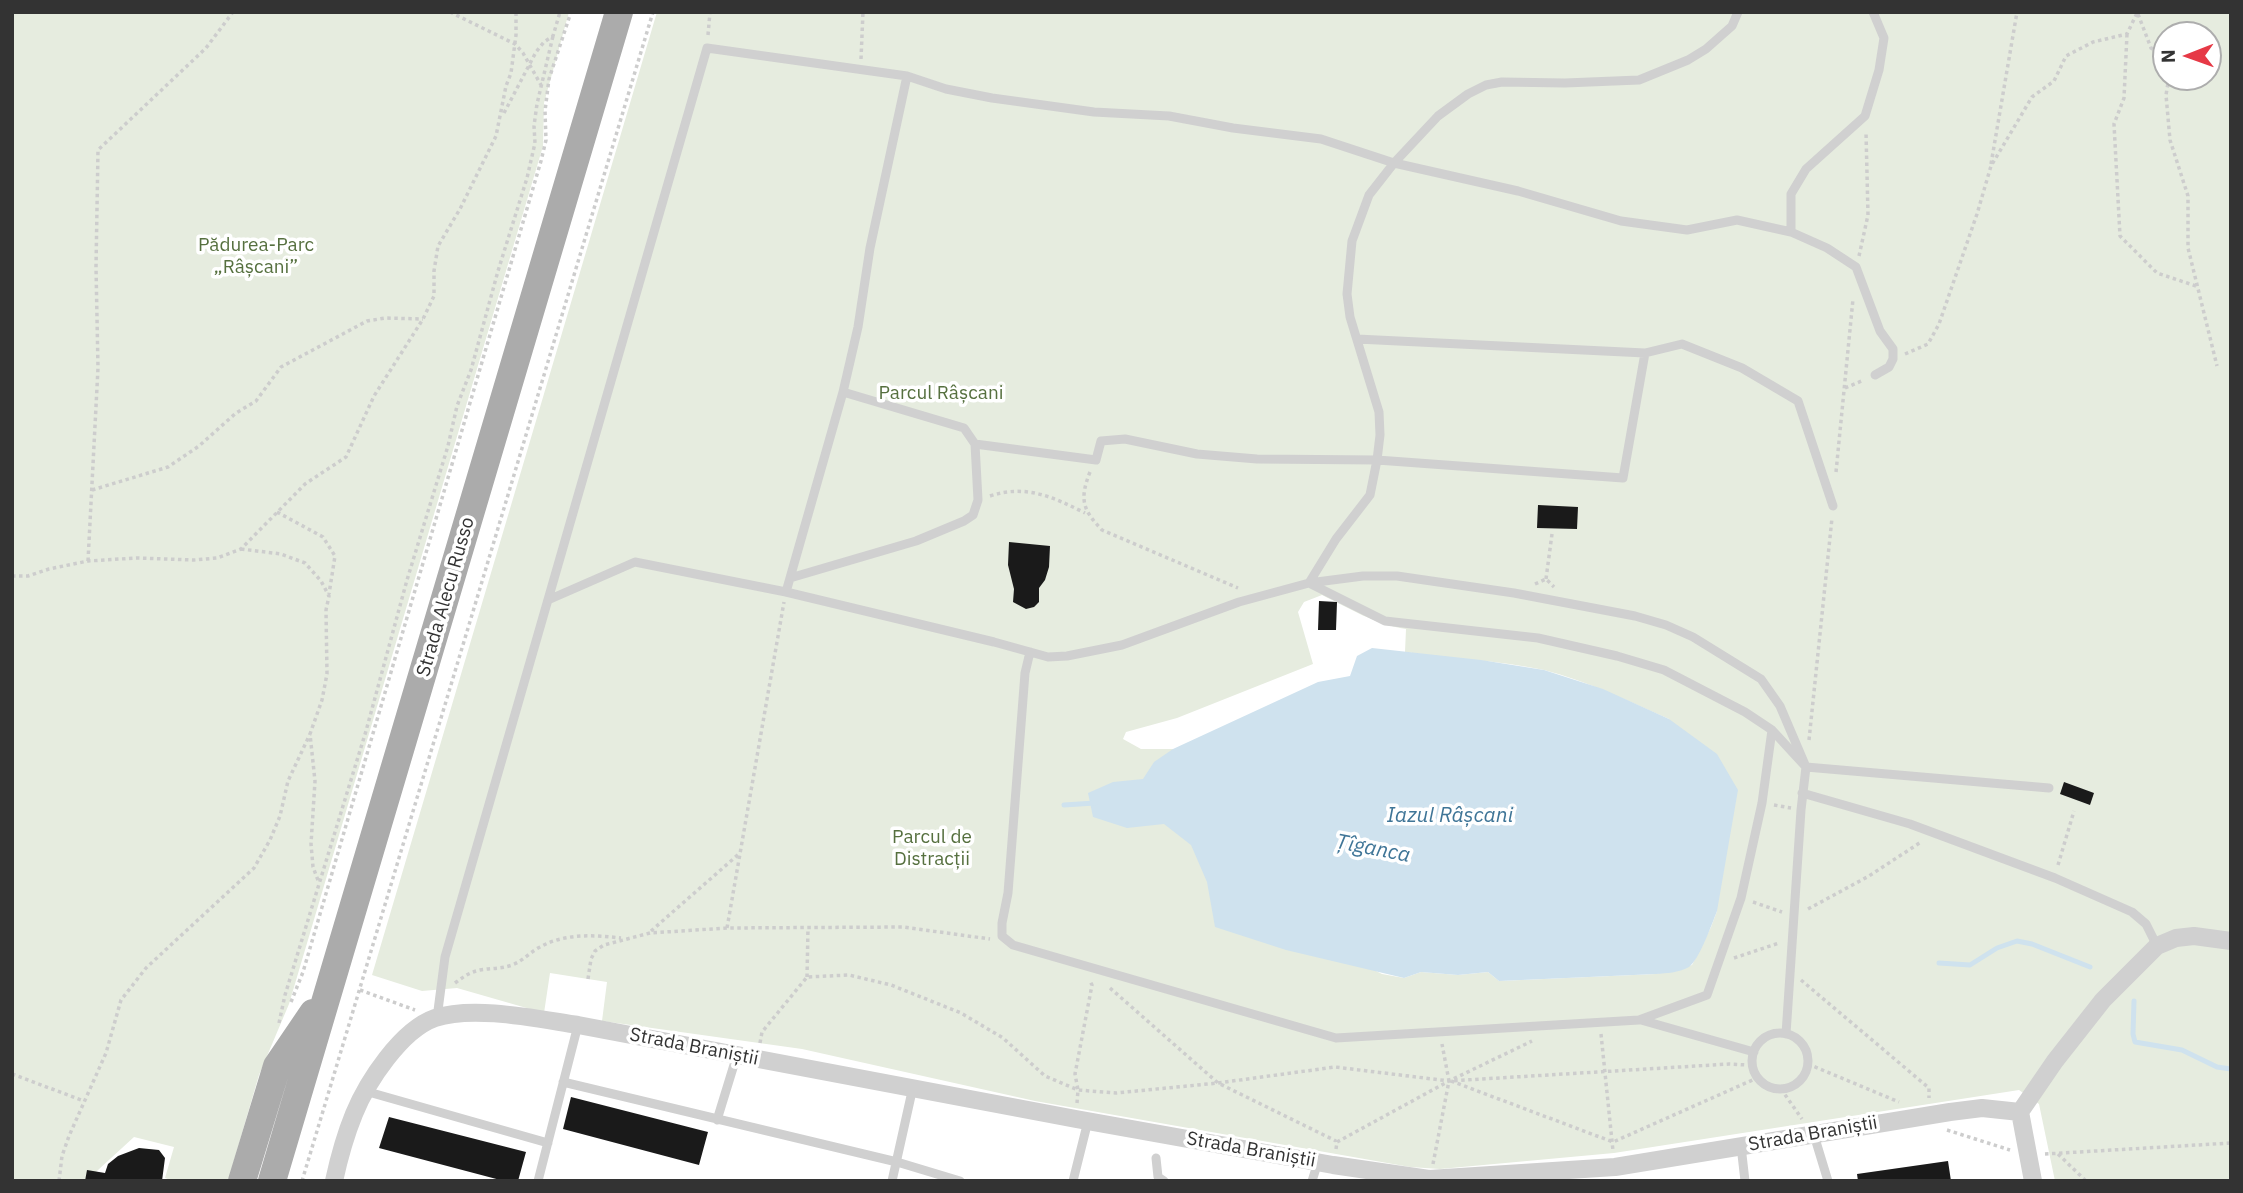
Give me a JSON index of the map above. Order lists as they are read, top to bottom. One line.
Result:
{"streets":{"main road":["Strada Alecu Russo"],"street":["Strada Braniștii"]},"water":["Iazul Râșcani","Țîganca"],"parks":["Pădurea-Parc „Râșcani”","Parcul Râșcani","Parcul de Distracții"],"north":"left"}
